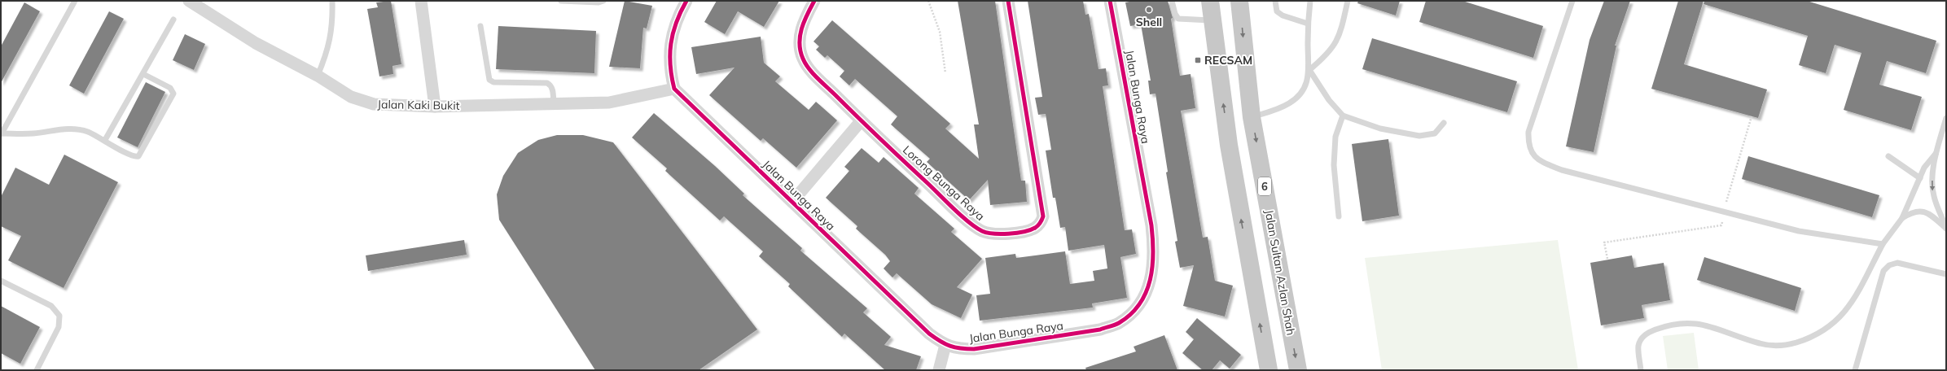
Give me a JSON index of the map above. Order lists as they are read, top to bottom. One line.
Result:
{"streets":{"highway":["6","Jalan Sultan Azlan Shah"],"street":["Jalan Bunga Raya","Jalan Kaki Bukit","Lorong Bunga Raya"]},"crossings":[["Jalan Bunga Raya","Jalan Kaki Bukit"]],"places":{"other":["Shell"],"transit":["RECSAM"]}}
